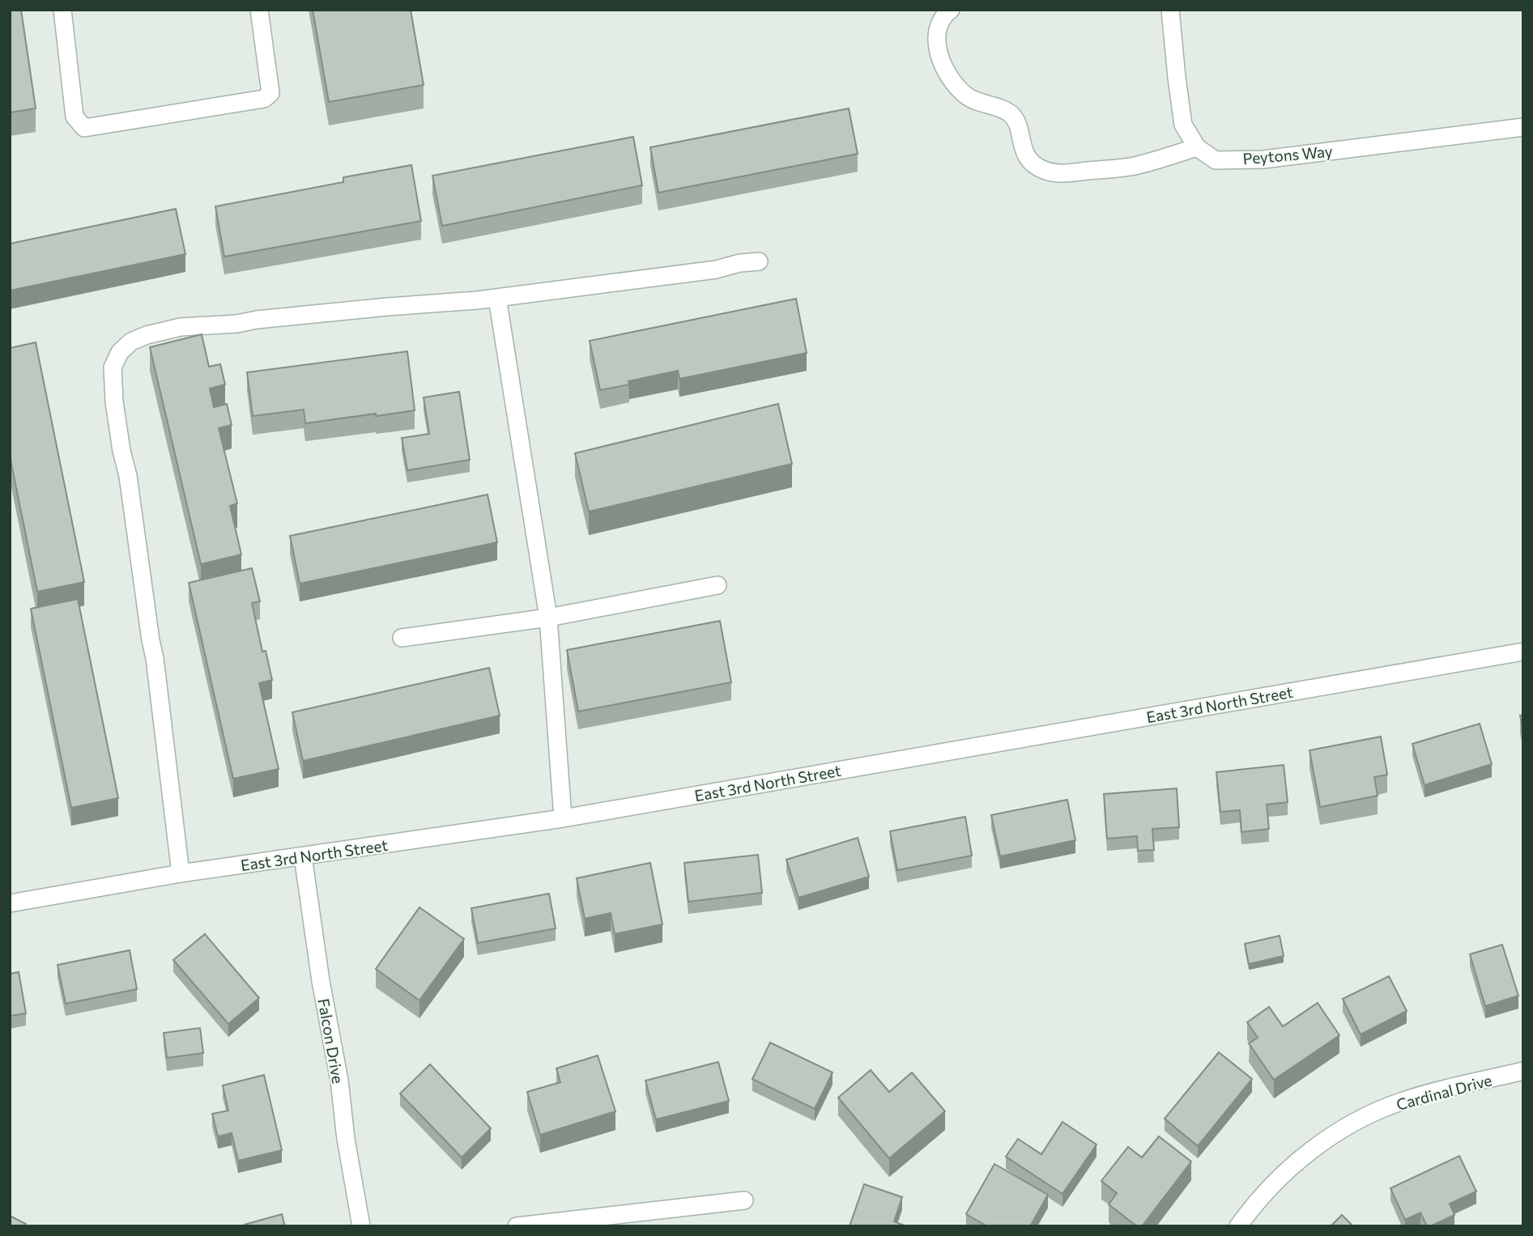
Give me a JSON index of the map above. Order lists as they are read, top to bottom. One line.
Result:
{"streets":{"street":["Peytons Way","East 3rd North Street","Falcon Drive","Cardinal Drive"]},"crossings":[["East 3rd North Street","Falcon Drive"]]}
